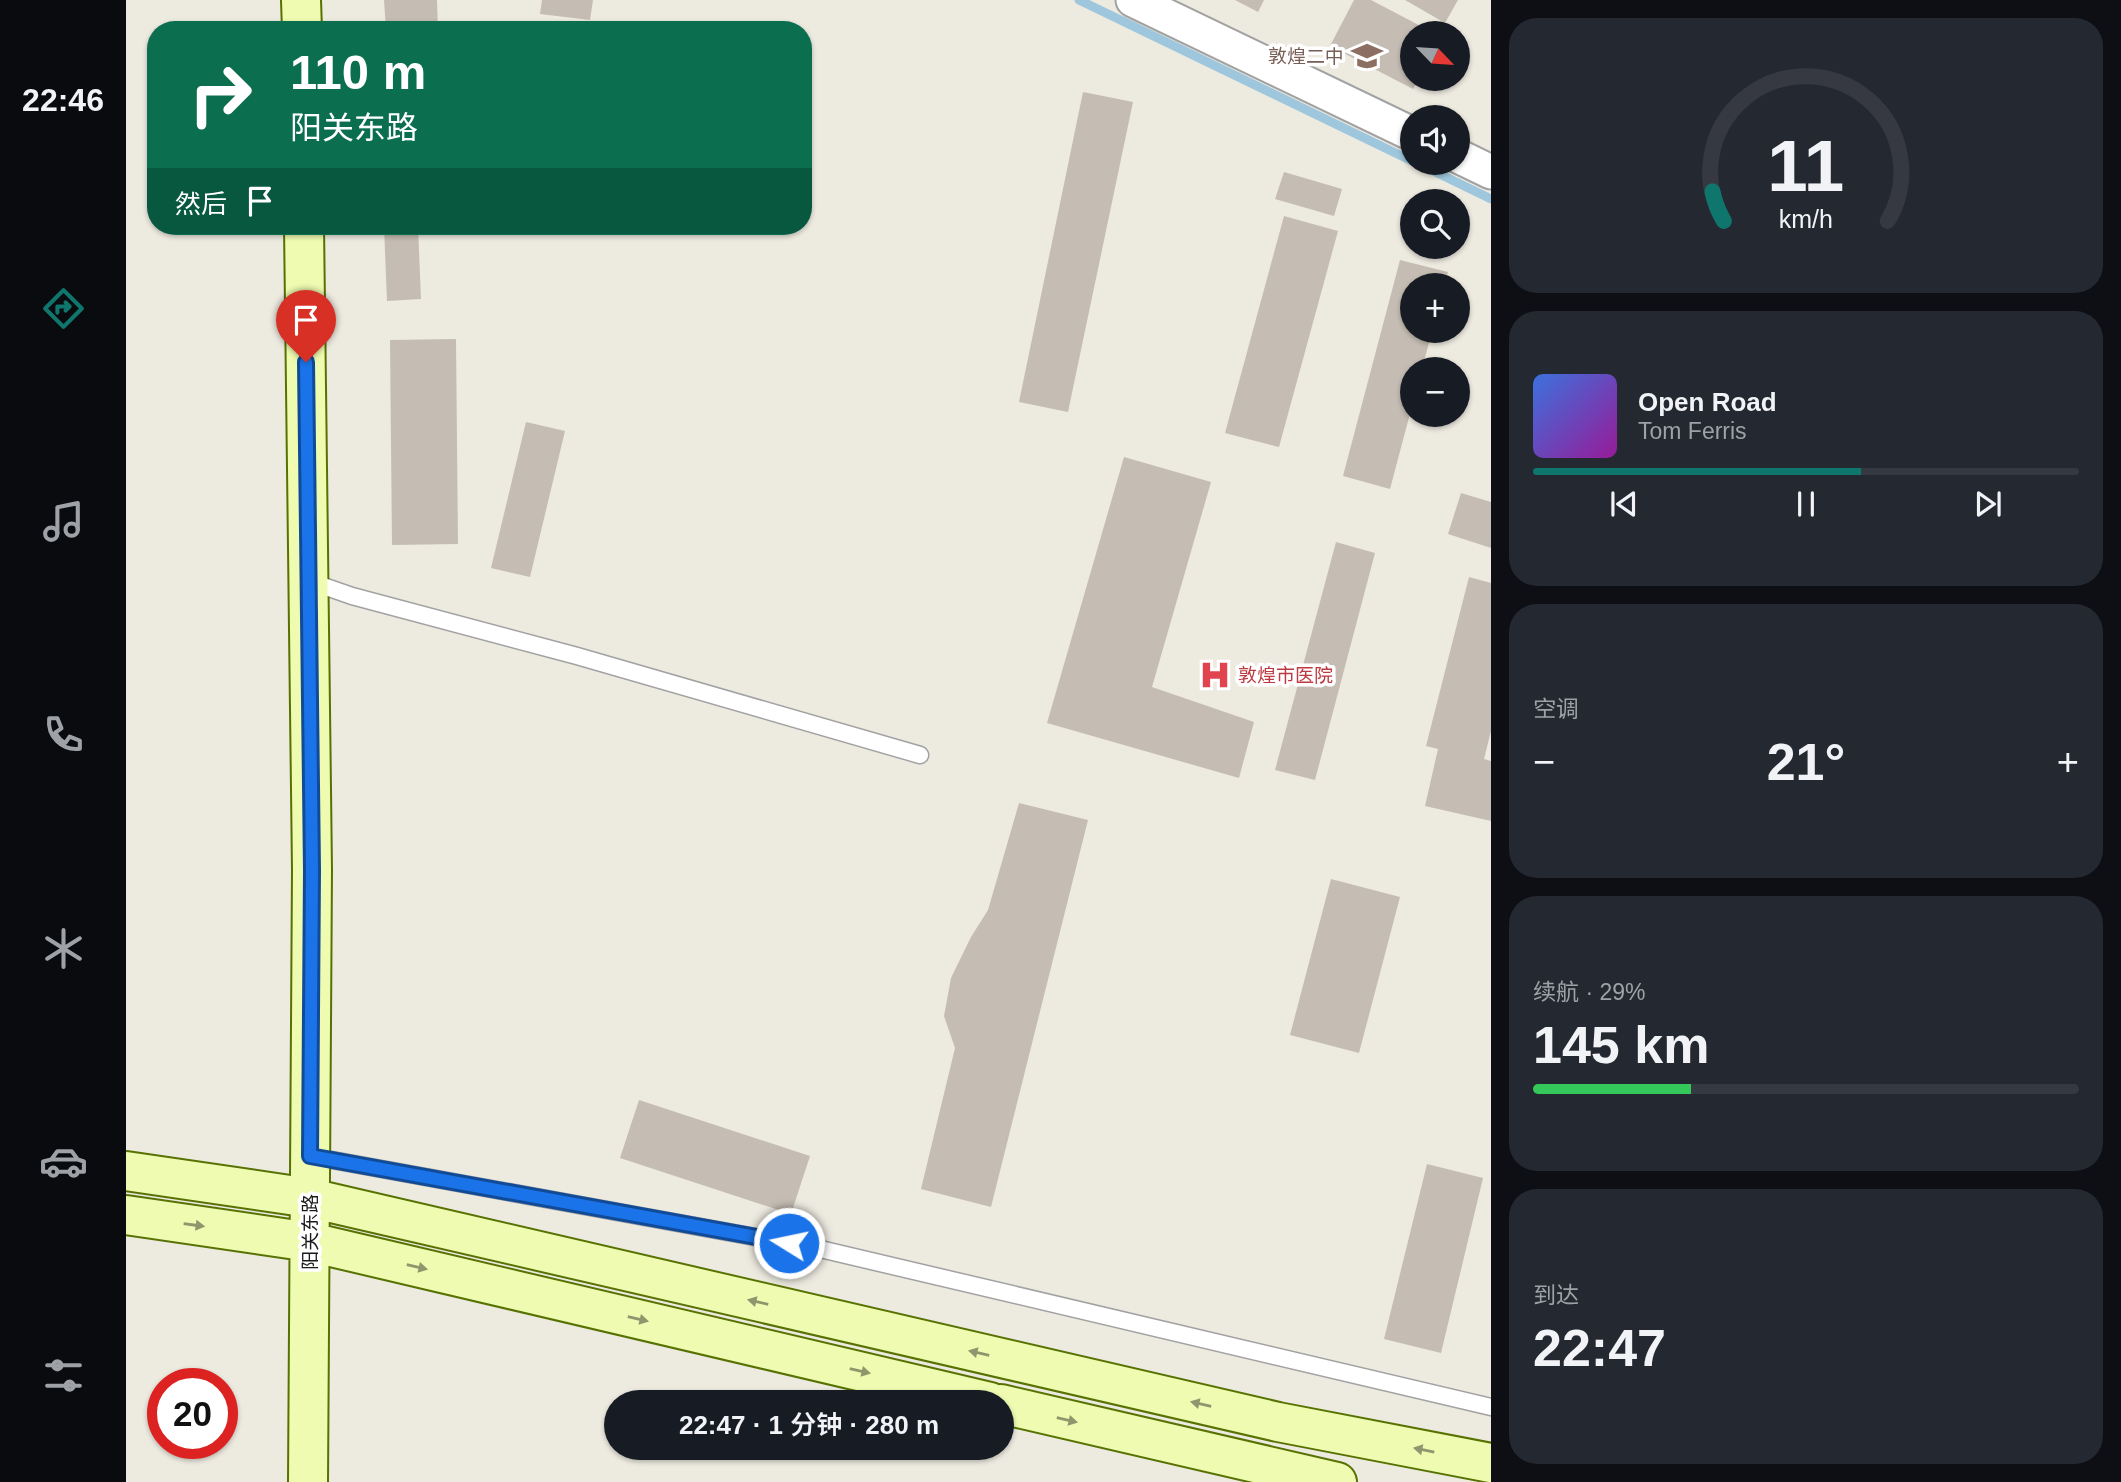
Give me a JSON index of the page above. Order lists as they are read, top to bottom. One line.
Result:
{"streets":{"main road":["阳关东路"]},"places":{"school or university":["敦煌二中"],"hospital":["敦煌市医院"]},"north":"bottom right","page":{"tabs":"22:46","map_buttons":["+","−"],"turn":["110 m","阳关东路"],"then":"然后","song":["Open Road","Tom Ferris"],"tile":["空调",["续航 · 29%","145 km"],["到达","22:47"]],"heat":["−","21°","+"],"limit":"20","trip":"22:47 · 1 分钟 · 280 m","gauge":["11","km/h"]}}
